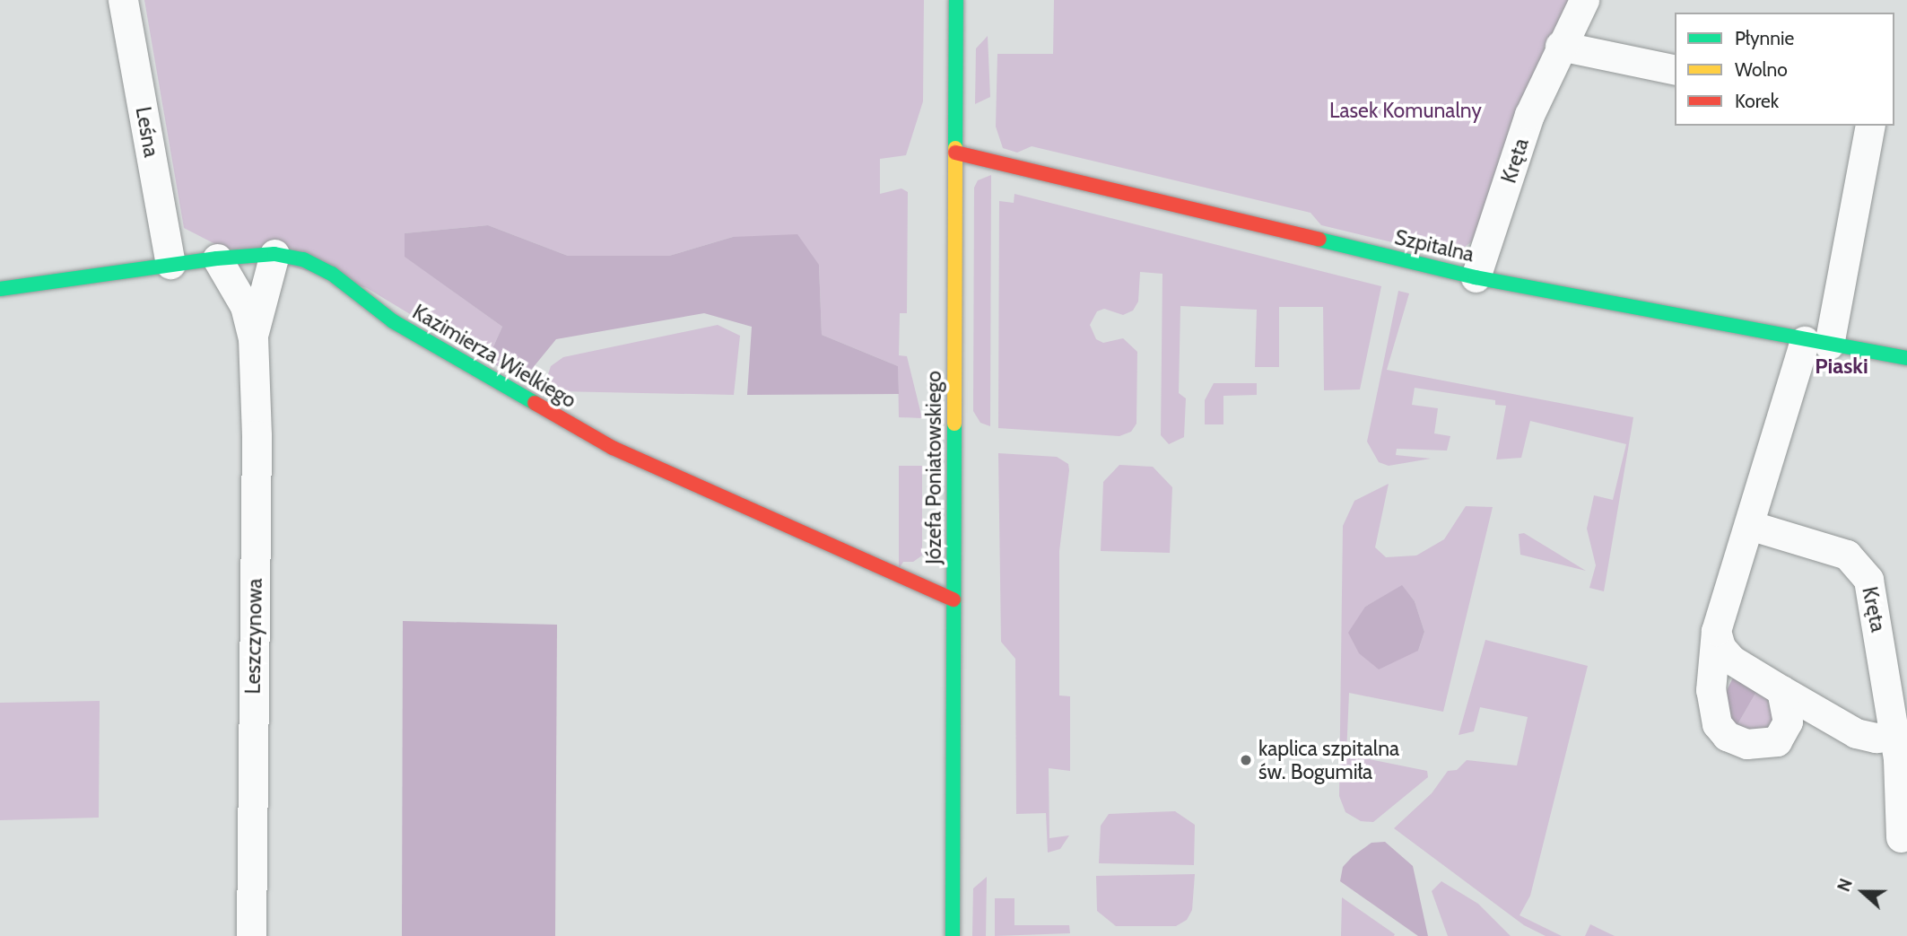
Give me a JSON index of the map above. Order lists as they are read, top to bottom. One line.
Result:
{"streets":{"street":["Leśna","Kręta","Szpitalna","Kazimierza Wielkiego","Józefa Poniatowskiego","Leszczynowa"]},"crossings":[["Leśna","Kazimierza Wielkiego"],["Kręta","Szpitalna"],["Szpitalna","Józefa Poniatowskiego"],["Kazimierza Wielkiego","Józefa Poniatowskiego"],["Kazimierza Wielkiego","Leszczynowa"]],"districts":["Piaski"],"parks":["Lasek Komunalny"],"places":["kaplica szpitalna św. Bogumiła"],"legend":["Płynnie","Wolno","Korek"],"north":"left"}
